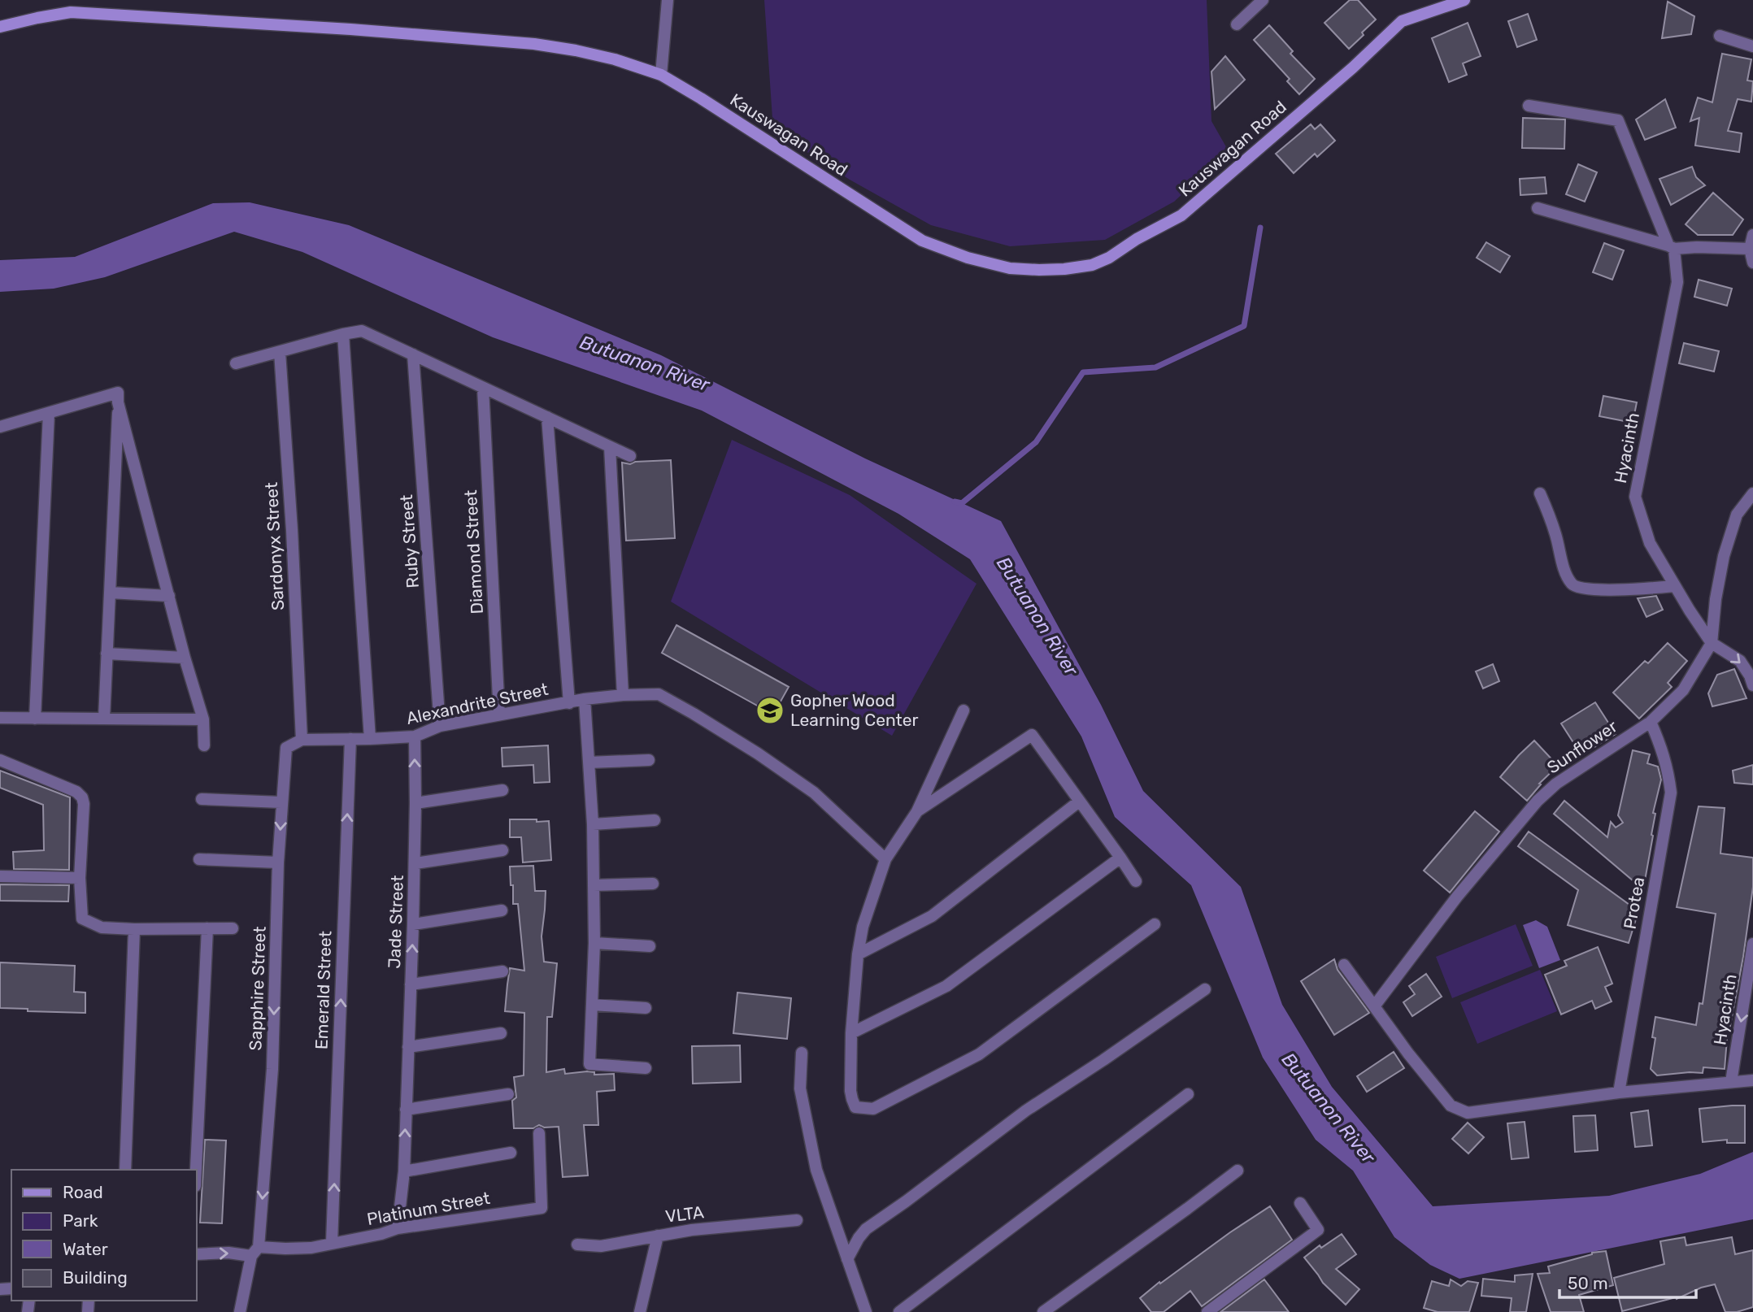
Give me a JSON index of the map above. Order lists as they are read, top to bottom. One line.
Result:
{"streets":{"street":["Kauswagan Road","Hyacinth","Ruby Street","Sardonyx Street","Diamond Street","Alexandrite Street","Sunflower","Protea","Jade Street","Sapphire Street","Emerald Street","Platinum Street","VLTA"]},"crossings":[["Hyacinth","Sunflower"],["Ruby Street","Alexandrite Street"],["Sardonyx Street","Alexandrite Street"],["Sardonyx Street","Sapphire Street"],["Diamond Street","Alexandrite Street"],["Alexandrite Street","Jade Street"],["Alexandrite Street","Sapphire Street"],["Alexandrite Street","Emerald Street"],["Sunflower","Protea"],["Jade Street","Platinum Street"],["Sapphire Street","Platinum Street"],["Emerald Street","Platinum Street"]],"one_way":["Jade Street","Emerald Street"],"water":["Butuanon River"],"places":{"school or university":["Gopher Wood Learning Center"]},"legend":["Road","Park","Water","Building"],"scale_bar":"50 m"}
